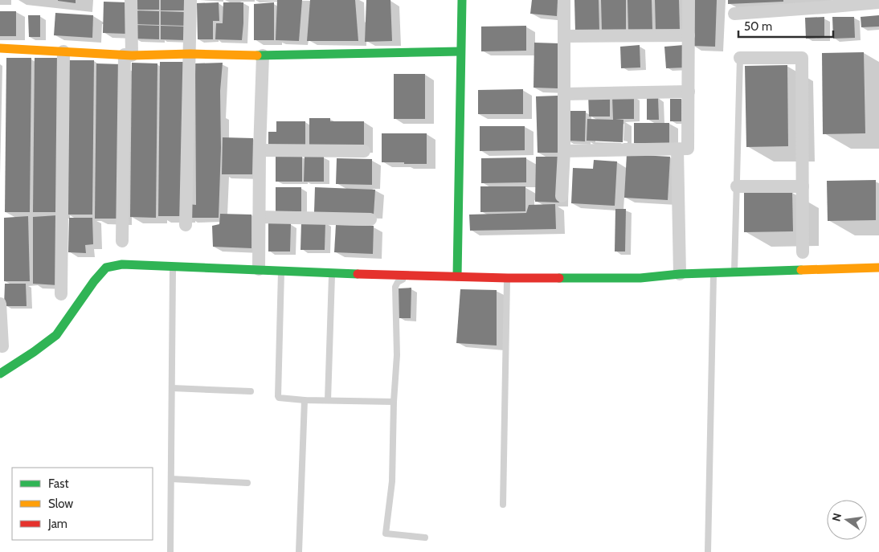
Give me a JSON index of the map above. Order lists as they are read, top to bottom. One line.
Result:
{"legend":["Fast","Slow","Jam"],"scale_bar":"50 m","north":"left"}
